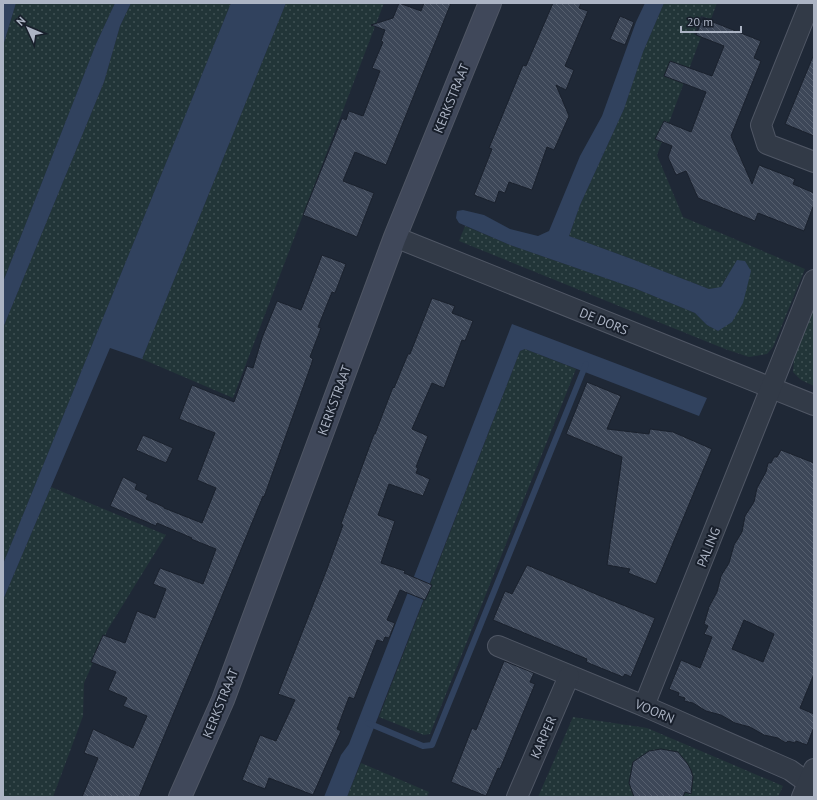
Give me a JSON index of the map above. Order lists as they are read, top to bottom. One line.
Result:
{"streets":{"street":["KERKSTRAAT","DE DORS","PALING","VOORN","KARPER"]},"crossings":[["KERKSTRAAT","DE DORS"],["DE DORS","PALING"],["PALING","VOORN"],["VOORN","KARPER"]],"scale_bar":"20 m","north":"top left"}
